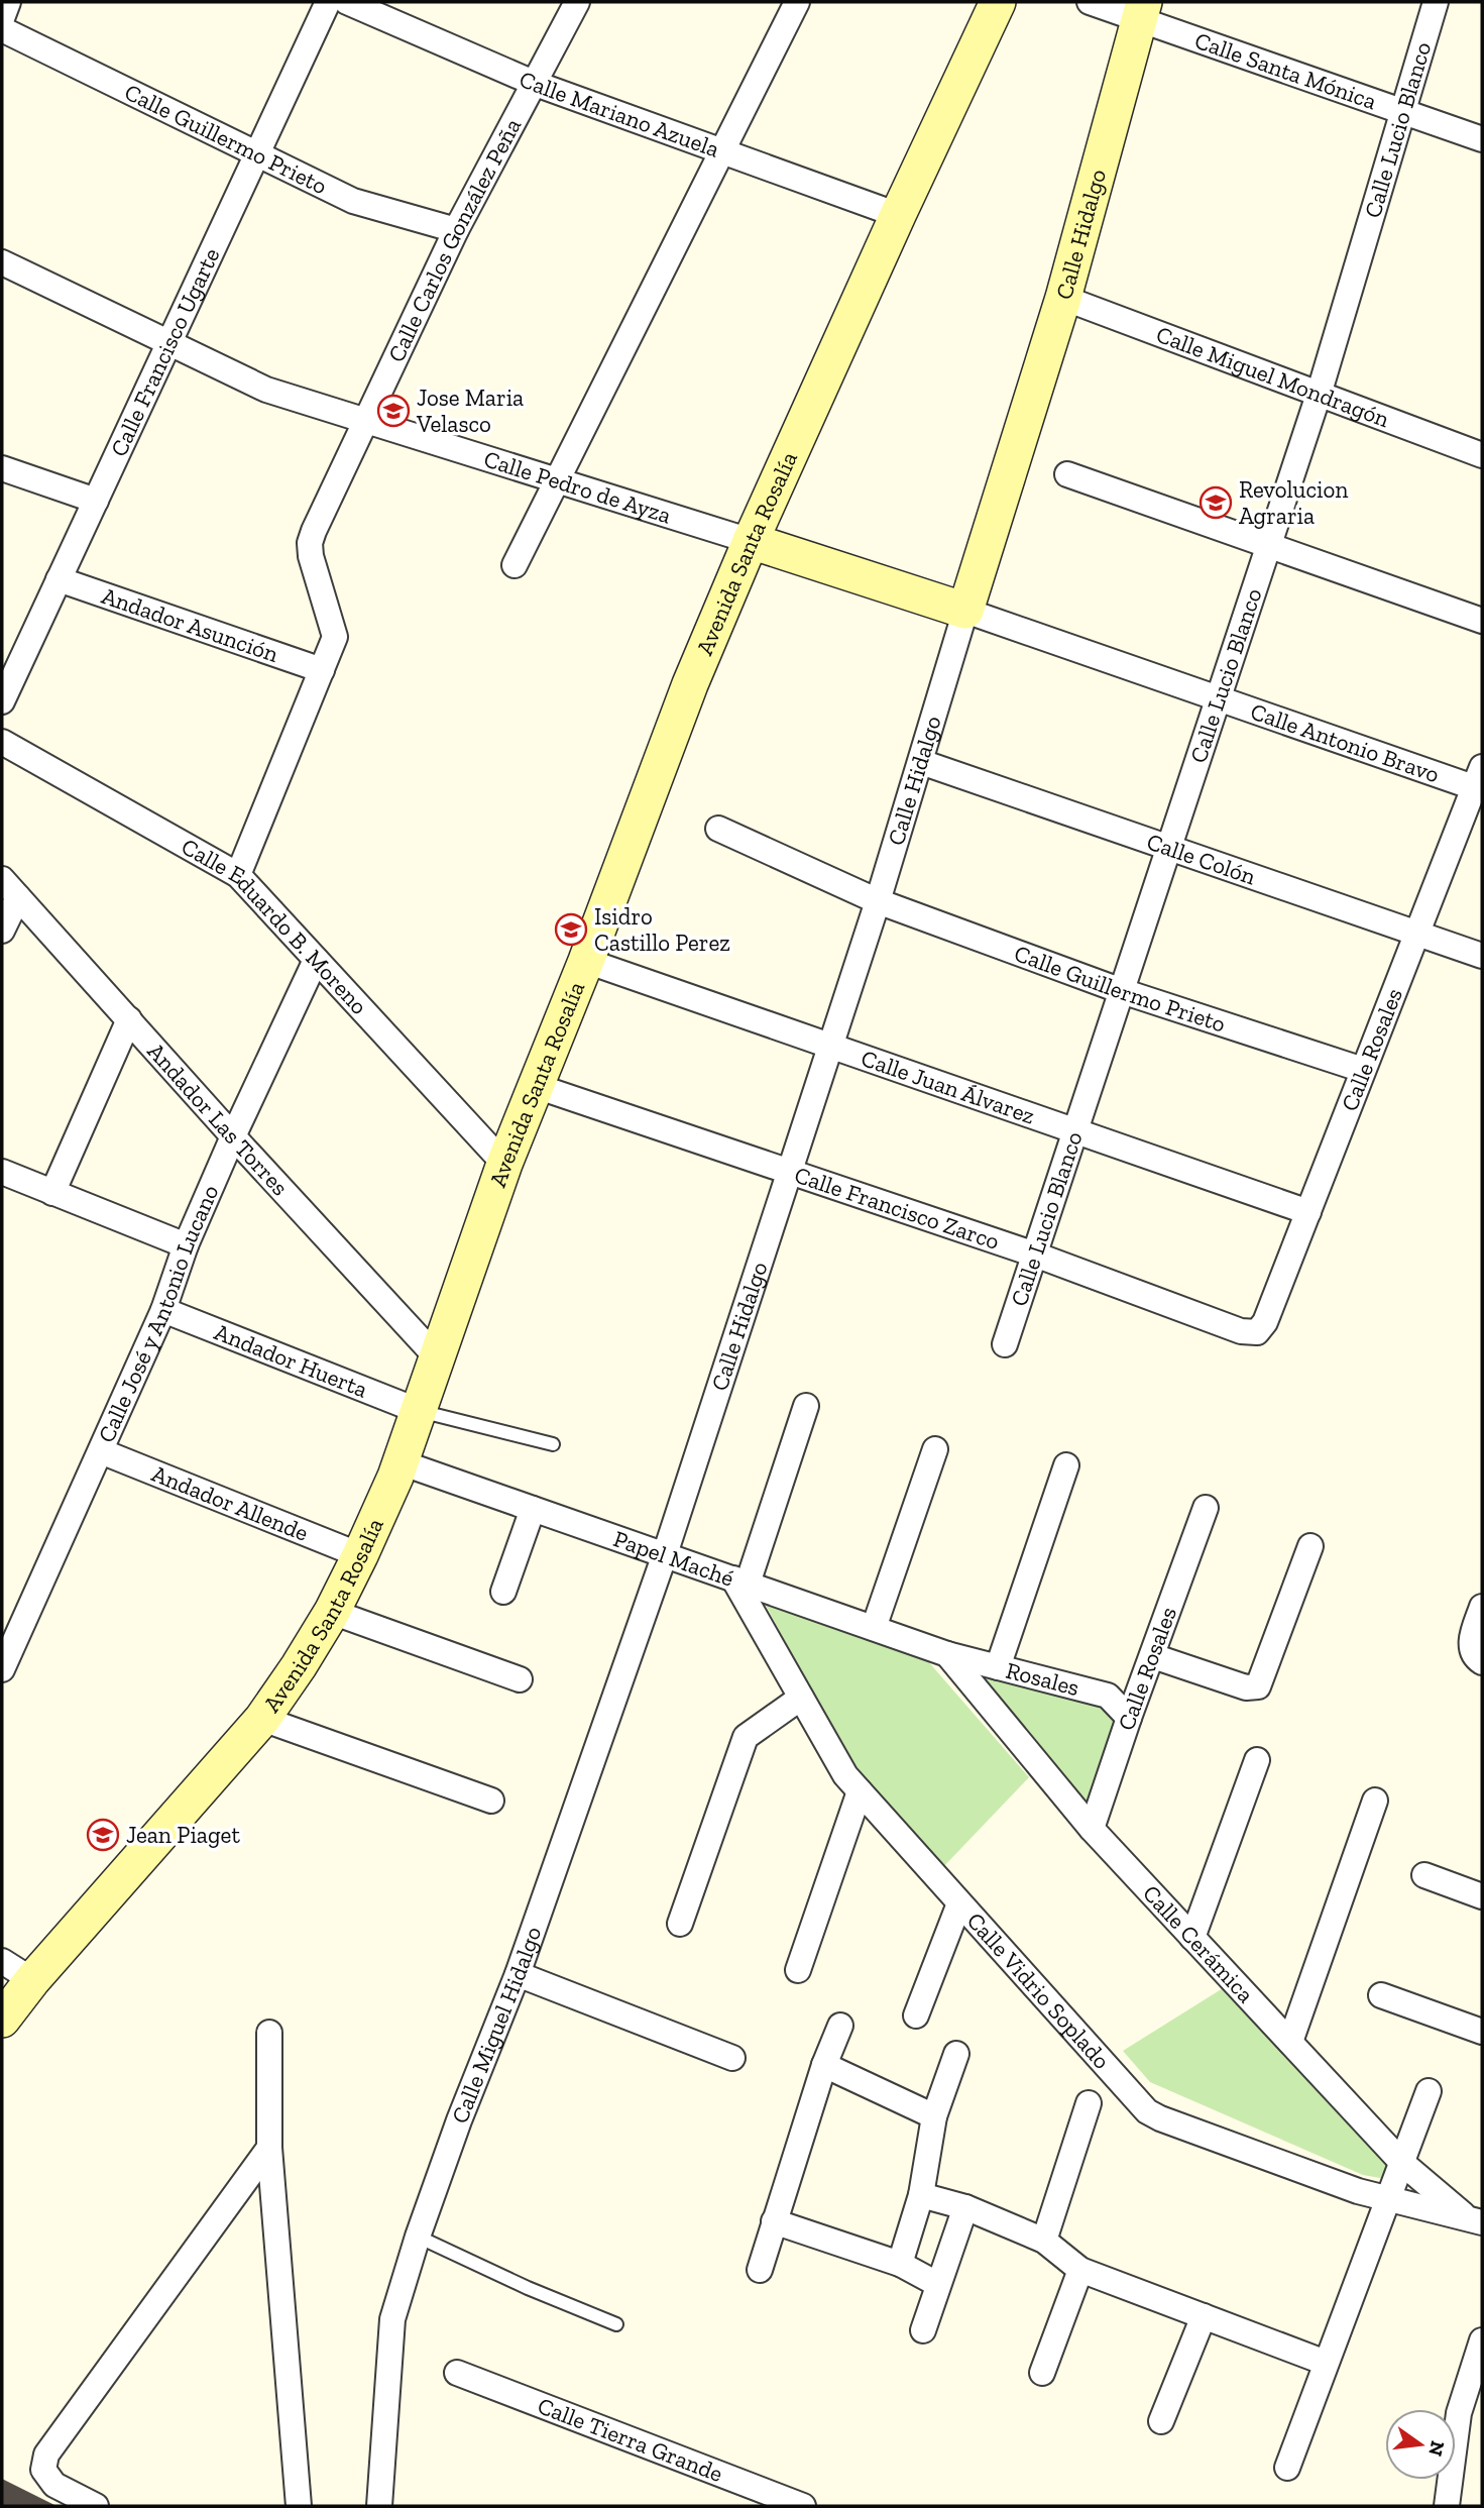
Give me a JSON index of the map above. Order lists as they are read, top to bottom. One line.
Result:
{"streets":{"street":["Calle Santa Mónica","Calle Mariano Azuela","Calle Lucio Blanco","Calle Guillermo Prieto","Calle Hidalgo","Calle Carlos González Peña","Calle Francisco Ugarte","Calle Miguel Mondragón","Calle Pedro de Ayza","Avenida Santa Rosalía","Andador Asunción","Calle Antonio Bravo","Calle Colón","Calle Eduardo B. Moreno","Calle Rosales","Calle Juan Álvarez","Andador Las Torres","Calle Francisco Zarco","Calle José y Antonio Lucano","Andador Huerta","Andador Allende","Papel Maché","Rosales","Calle Cerámica","Calle Vidrio Soplado","Calle Miguel Hidalgo","Calle Tierra Grande"]},"crossings":[["Calle Santa Mónica","Calle Lucio Blanco"],["Calle Santa Mónica","Calle Hidalgo"],["Calle Mariano Azuela","Calle Carlos González Peña"],["Calle Mariano Azuela","Avenida Santa Rosalía"],["Calle Lucio Blanco","Calle Guillermo Prieto"],["Calle Lucio Blanco","Calle Miguel Mondragón"],["Calle Lucio Blanco","Calle Antonio Bravo"],["Calle Lucio Blanco","Calle Colón"],["Calle Lucio Blanco","Calle Juan Álvarez"],["Calle Lucio Blanco","Calle Francisco Zarco"],["Calle Guillermo Prieto","Calle Hidalgo"],["Calle Guillermo Prieto","Calle Carlos González Peña"],["Calle Guillermo Prieto","Calle Francisco Ugarte"],["Calle Guillermo Prieto","Calle Rosales"],["Calle Hidalgo","Calle Miguel Mondragón"],["Calle Hidalgo","Calle Pedro de Ayza"],["Calle Hidalgo","Calle Antonio Bravo"],["Calle Hidalgo","Calle Colón"],["Calle Hidalgo","Calle Juan Álvarez"],["Calle Hidalgo","Calle Francisco Zarco"],["Calle Hidalgo","Papel Maché"],["Calle Hidalgo","Calle Miguel Hidalgo"],["Calle Carlos González Peña","Calle Pedro de Ayza"],["Calle Carlos González Peña","Andador Asunción"],["Calle Carlos González Peña","Calle Eduardo B. Moreno"],["Calle Francisco Ugarte","Calle Pedro de Ayza"],["Calle Francisco Ugarte","Andador Asunción"],["Calle Pedro de Ayza","Avenida Santa Rosalía"],["Calle Pedro de Ayza","Calle Antonio Bravo"],["Avenida Santa Rosalía","Calle Eduardo B. Moreno"],["Avenida Santa Rosalía","Calle Juan Álvarez"],["Avenida Santa Rosalía","Andador Las Torres"],["Avenida Santa Rosalía","Calle Francisco Zarco"],["Avenida Santa Rosalía","Andador Huerta"],["Avenida Santa Rosalía","Andador Allende"],["Avenida Santa Rosalía","Papel Maché"],["Calle Antonio Bravo","Calle Rosales"],["Calle Colón","Calle Rosales"],["Calle Eduardo B. Moreno","Calle José y Antonio Lucano"],["Calle Rosales","Calle Juan Álvarez"],["Calle Rosales","Calle Francisco Zarco"],["Calle Rosales","Rosales"],["Calle Rosales","Calle Cerámica"],["Andador Las Torres","Calle José y Antonio Lucano"],["Calle José y Antonio Lucano","Andador Huerta"],["Calle José y Antonio Lucano","Andador Allende"],["Papel Maché","Rosales"],["Papel Maché","Calle Cerámica"],["Papel Maché","Calle Vidrio Soplado"],["Papel Maché","Calle Miguel Hidalgo"],["Rosales","Calle Cerámica"],["Calle Cerámica","Calle Vidrio Soplado"]],"places":{"school or university":["Jose Maria Velasco","Revolucion Agraria","Isidro Castillo Perez","Jean Piaget"]},"north":"right"}
